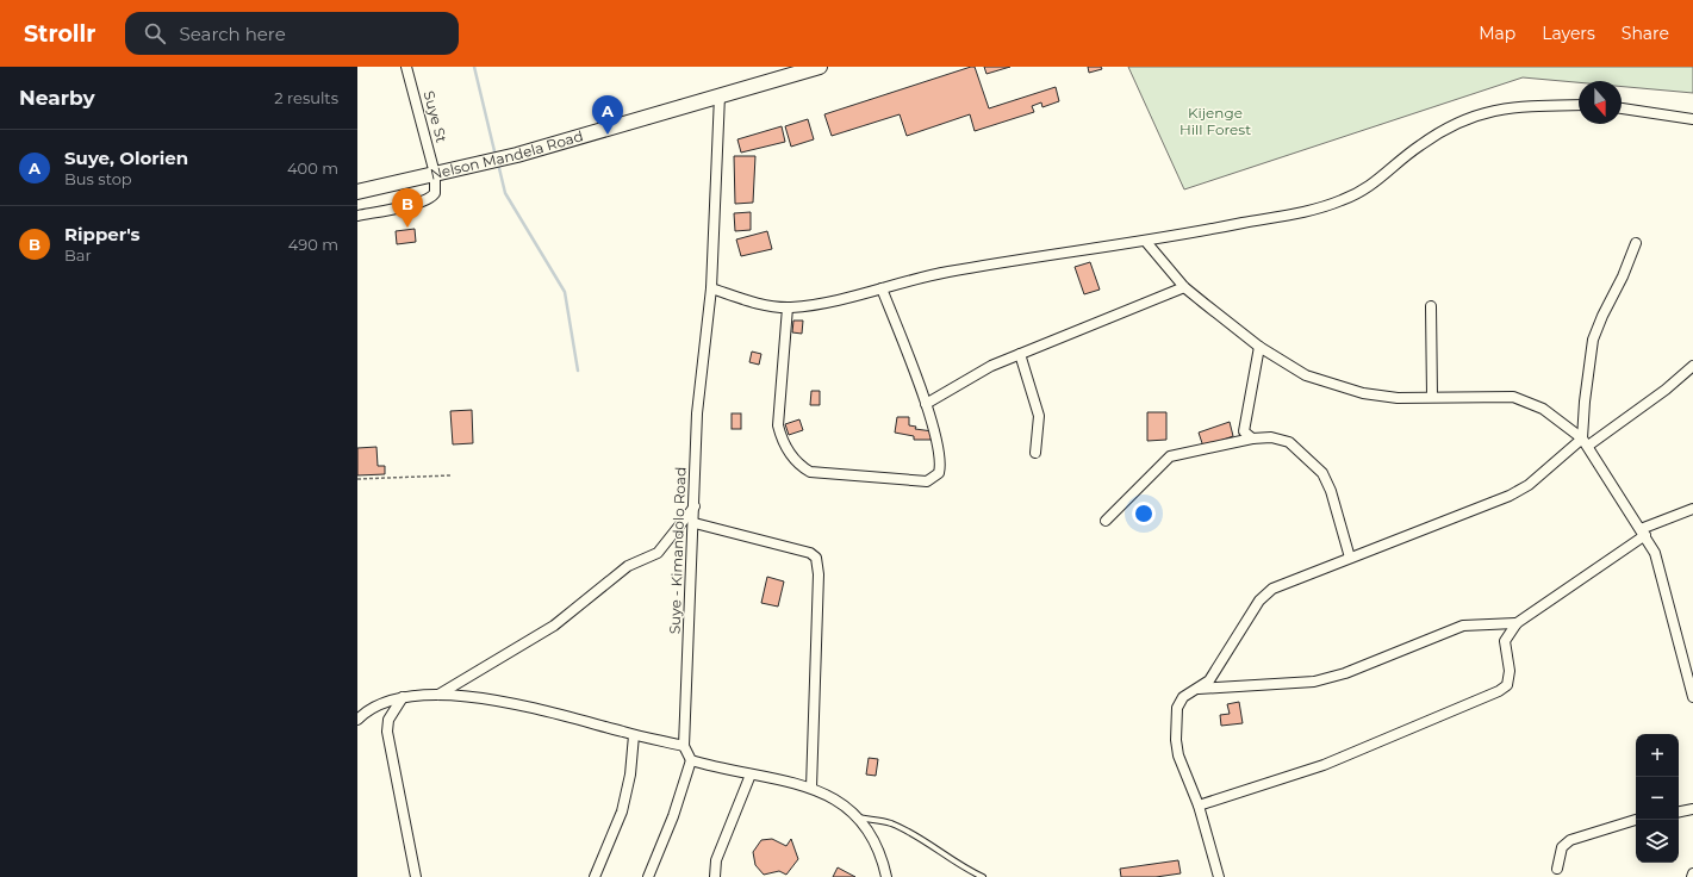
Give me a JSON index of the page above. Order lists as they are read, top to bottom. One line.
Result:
{"streets":{"main road":["Nelson Mandela Road"],"street":["Suye St","Suye - Kimandolo Road"]},"crossings":[["Suye St","Nelson Mandela Road"],["Nelson Mandela Road","Suye - Kimandolo Road"]],"parks":["Kijenge Hill Forest"],"north":"bottom","page":{"header":"Strollr","search":"Search here","nav":["Map","Layers","Share"],"heading":["Nearby","2 results"],"pins":["A","B"],"list":[{"mark":"A","name":"Suye, Olorien","note":"Bus stop","value":"400 m"},{"mark":"B","name":"Ripper's","note":"Bar","value":"490 m"}],"map_buttons":["+","−"]}}
